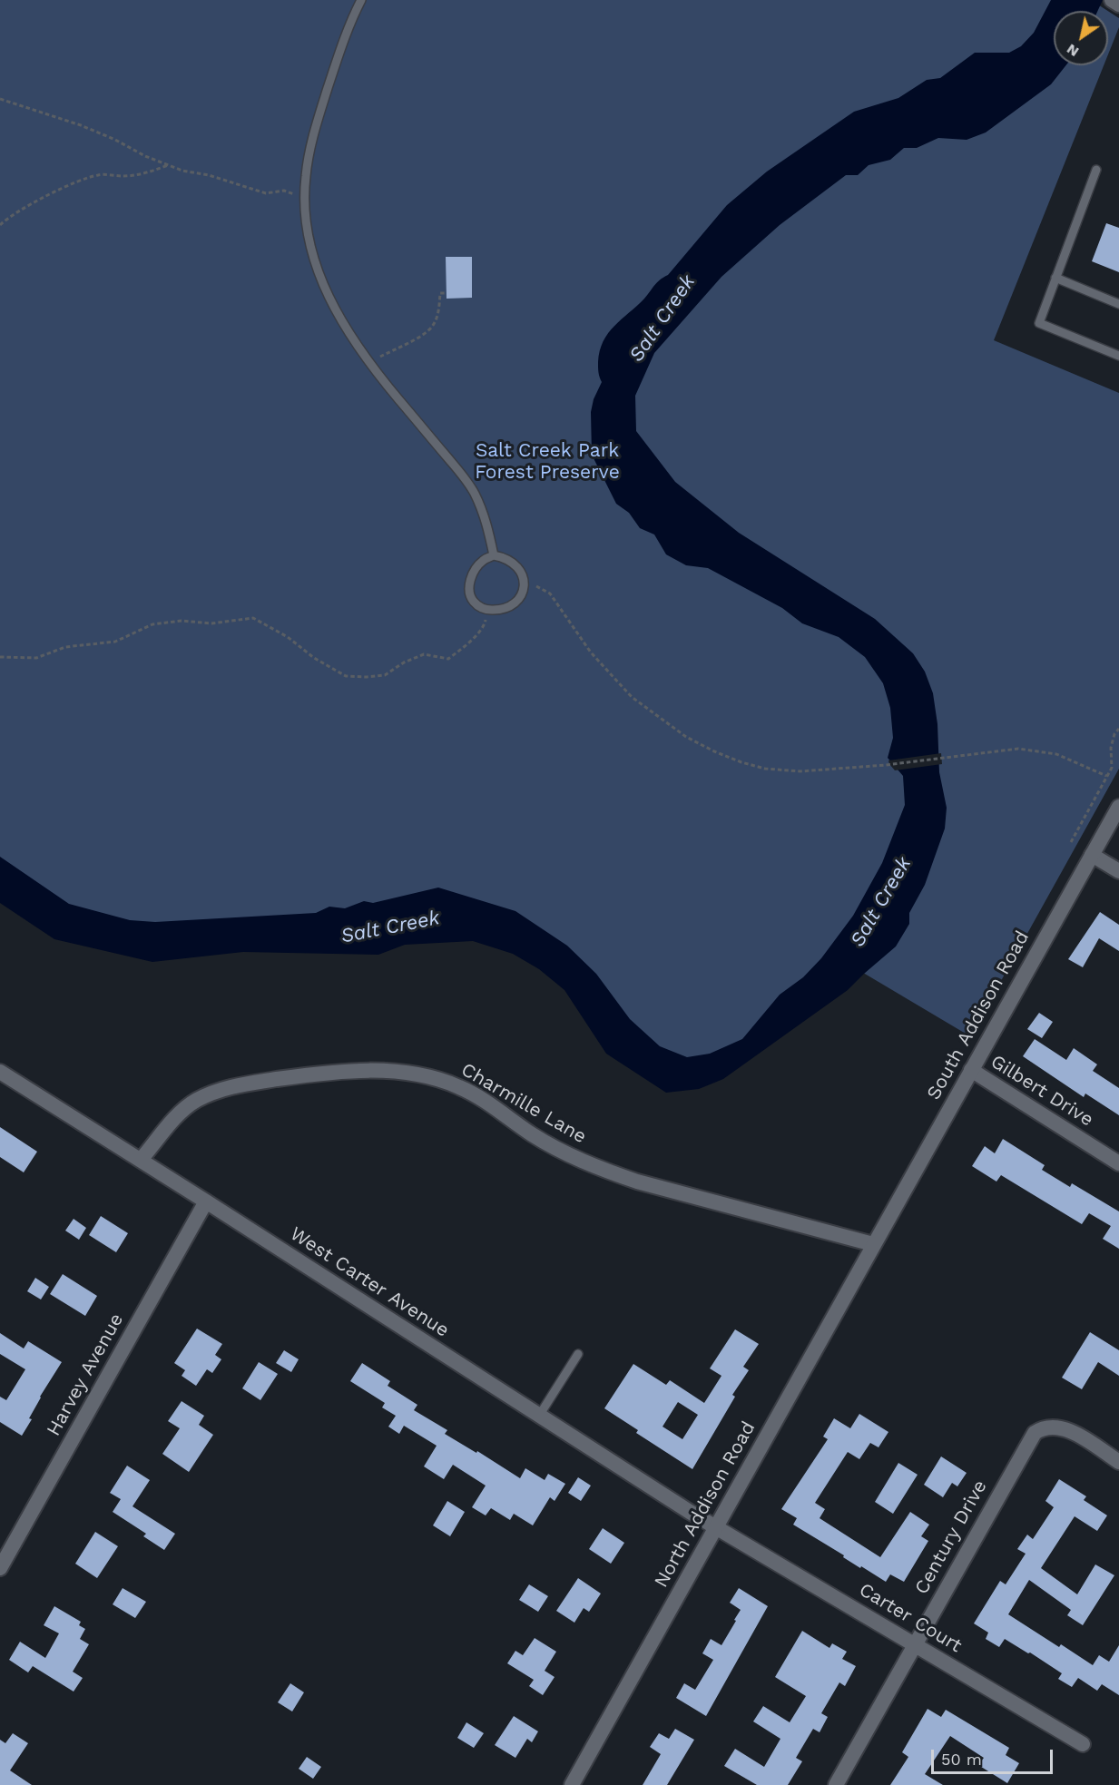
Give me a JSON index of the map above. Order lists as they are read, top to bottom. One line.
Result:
{"streets":{"street":["South Addison Road","Gilbert Drive","Charmille Lane","West Carter Avenue","Harvey Avenue","North Addison Road","Century Drive","Carter Court"]},"crossings":[["South Addison Road","Gilbert Drive"],["South Addison Road","Charmille Lane"],["South Addison Road","North Addison Road"],["Charmille Lane","West Carter Avenue"],["Charmille Lane","North Addison Road"],["West Carter Avenue","Harvey Avenue"],["West Carter Avenue","North Addison Road"],["West Carter Avenue","Carter Court"],["North Addison Road","Carter Court"],["Century Drive","Carter Court"]],"water":["Salt Creek"],"parks":["Salt Creek Park Forest Preserve"],"scale_bar":"50 m","north":"bottom left"}
